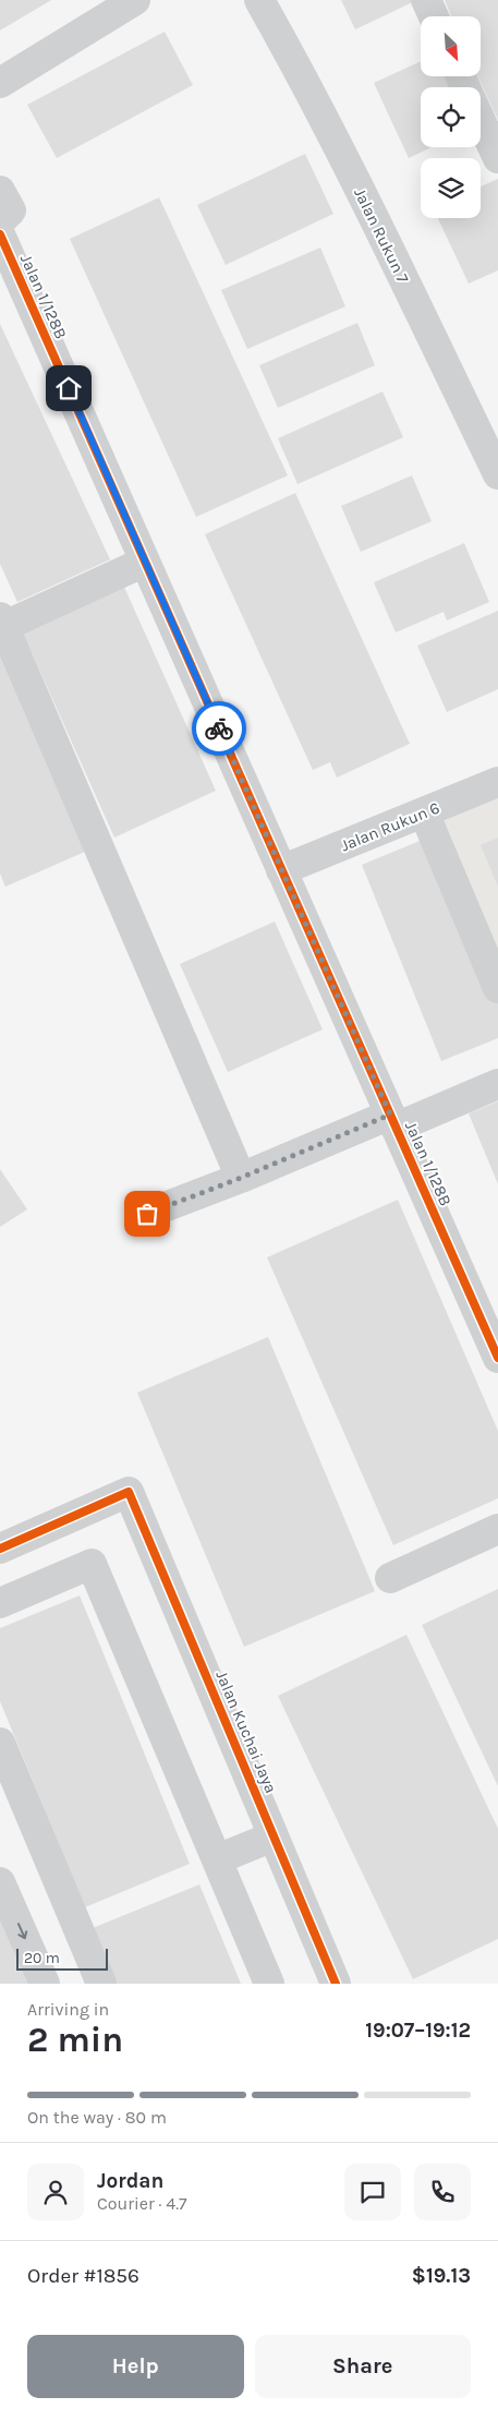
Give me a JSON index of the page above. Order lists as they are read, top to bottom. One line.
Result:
{"streets":{"street":["Jalan Rukun 7","Jalan 1/128B","Jalan Rukun 6","Jalan Kuchai Jaya"]},"crossings":[["Jalan 1/128B","Jalan Rukun 6"]],"scale_bar":"20 m","north":"bottom right","page":{"scale":"20 m","heading":["2 min","Arriving in","19:07–19:12"],"panel":["Jordan","Courier · 4.7","Order #1856","$19.13"],"bar":"On the way · 80 m","buttons":["Help","Share"]}}
